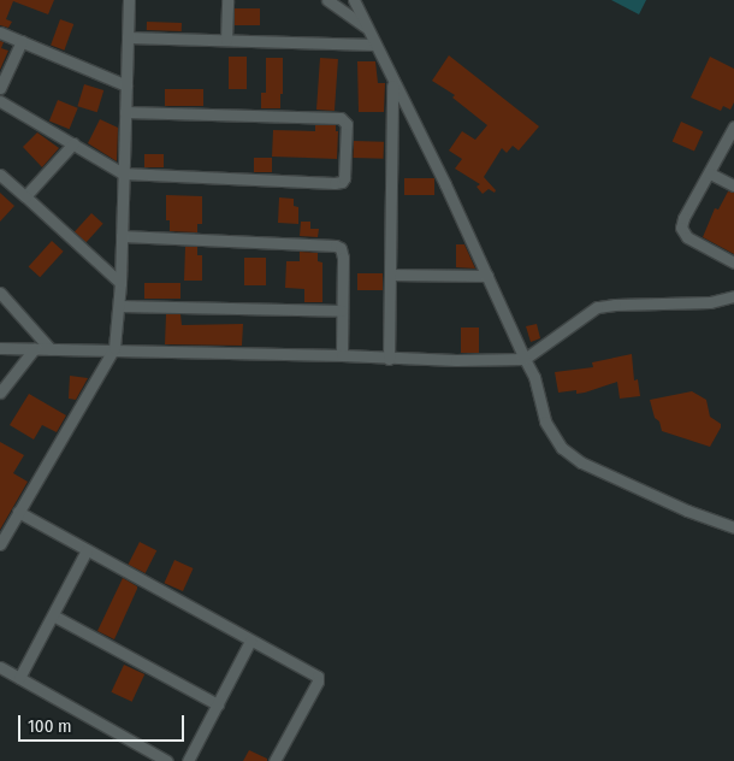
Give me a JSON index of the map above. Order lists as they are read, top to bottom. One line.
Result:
{"scale_bar":"100 m"}
